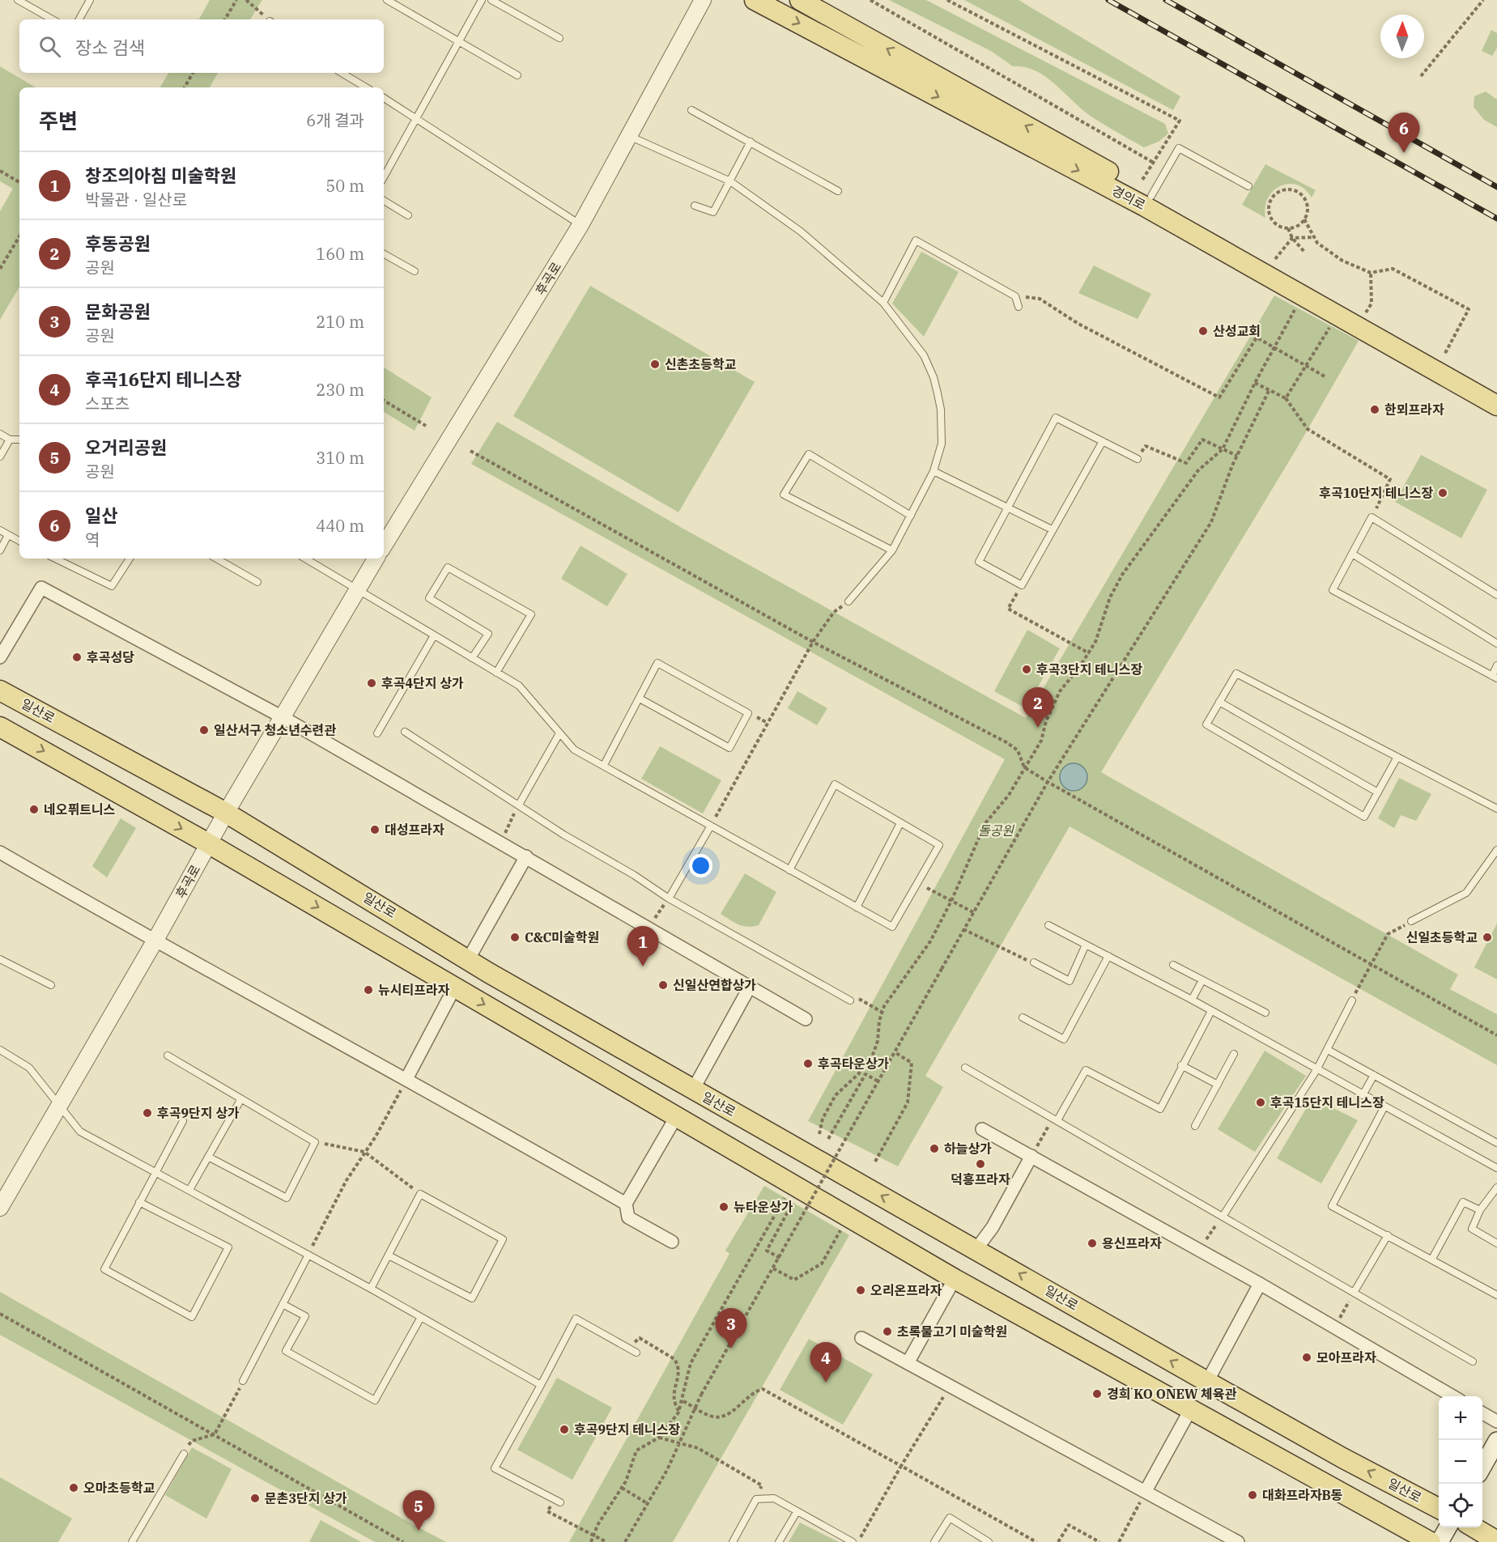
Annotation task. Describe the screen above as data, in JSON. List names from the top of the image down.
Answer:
{
  "streets": {
    "main road": ["경의로", "일산로"],
    "street": ["후곡로"]
  },
  "crossings": [
    ["후곡로", "일산로"]
  ],
  "parks": ["돌공원"],
  "places": [
    "산성교회",
    "신촌초등학교",
    "한뫼프라자",
    "후곡10단지 테니스장",
    "후곡성당",
    "후곡3단지 테니스장",
    "후곡4단지 상가",
    "일산서구 청소년수련관",
    "네오퓌트니스",
    "대성프라자",
    "C&C미술학원",
    "신일초등학교",
    "신일산연합상가",
    "뉴시티프라자",
    "후곡타운상가",
    "후곡15단지 테니스장",
    "후곡9단지 상가",
    "하늘상가",
    "덕흥프라자",
    "뉴타운상가",
    "용신프라자",
    "오리온프라자",
    "초록물고기 미술학원",
    "모아프라자",
    "경희 KO ONEW 체육관",
    "후곡9단지 테니스장",
    "오마초등학교",
    "대화프라자B동",
    "문촌3단지 상가"
  ],
  "north": "top",
  "page": {
    "search": "장소 검색",
    "heading": ["주변", "6개 결과"],
    "pins": [
      "6",
      "2",
      "1",
      "3",
      "4",
      "5"
    ],
    "list": [
      {
        "mark": "1",
        "name": "창조의아침 미술학원",
        "note": "박물관 · 일산로",
        "value": "50 m"
      },
      {
        "mark": "2",
        "name": "후동공원",
        "note": "공원",
        "value": "160 m"
      },
      {
        "mark": "3",
        "name": "문화공원",
        "note": "공원",
        "value": "210 m"
      },
      {
        "mark": "4",
        "name": "후곡16단지 테니스장",
        "note": "스포츠",
        "value": "230 m"
      },
      {
        "mark": "5",
        "name": "오거리공원",
        "note": "공원",
        "value": "310 m"
      },
      {
        "mark": "6",
        "name": "일산",
        "note": "역",
        "value": "440 m"
      }
    ],
    "map_buttons": ["+", "−"]
  }
}
